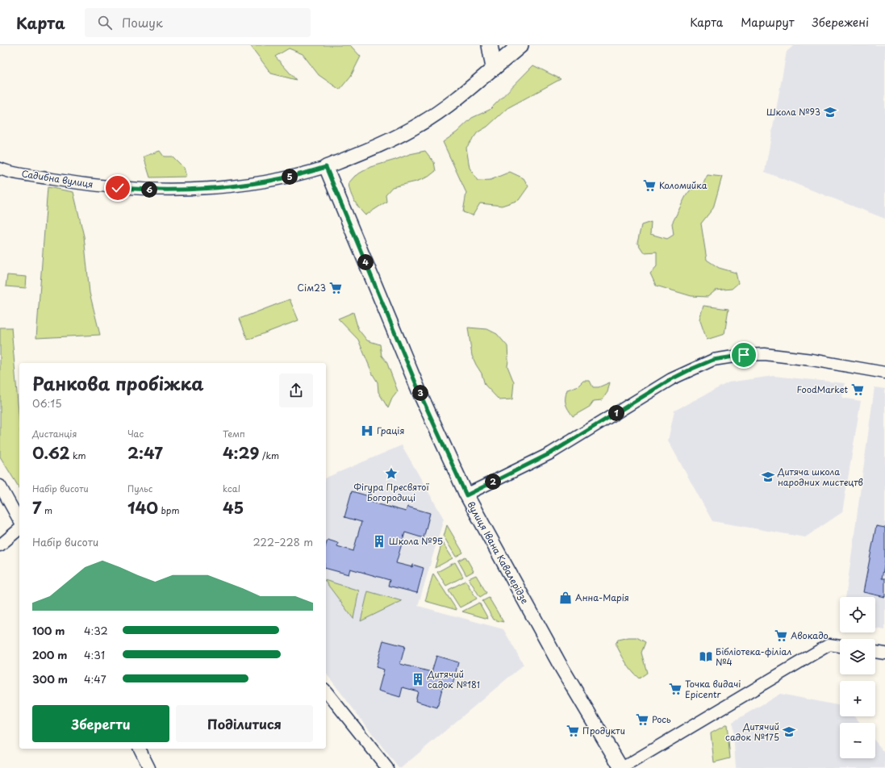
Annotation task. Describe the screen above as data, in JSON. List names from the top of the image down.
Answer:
{
  "streets": {
    "street": ["Садибна вулиця", "вулиця Івана Кавалерідзе"]
  },
  "crossings": [
    ["Садибна вулиця", "вулиця Івана Кавалерідзе"]
  ],
  "places": {
    "school or university": ["Школа №93", "Дитяча школа народних мистецтв", "Дитячий садок №175"],
    "supermarket": [
      "Коломийка",
      "Сім23",
      "FoodMarket",
      "Авокадо",
      "Точка видачі Epicentr",
      "Рось",
      "Продукти"
    ],
    "hospital": ["Грація"],
    "place": ["Фігура Пресвятої Богородиці"],
    "building": ["Школа №95", "Дитячий садок №181"],
    "shop": ["Анна-Марія"],
    "library": ["Бібліотека-філіал №4"]
  },
  "page": {
    "header": "Карта",
    "search": "Пошук",
    "nav": ["Карта", "Маршрут", "Збережені"],
    "pins": [
      "5",
      "6",
      "4",
      "3",
      "1",
      "2"
    ],
    "heading": ["Ранкова пробіжка", "06:15"],
    "stats": [
      ["Дистанція", "0.62 km"],
      ["Час", "2:47"],
      ["Темп", "4:29 /km"],
      ["Набір висоти", "7 m"],
      ["Пульс", "140 bpm"],
      ["kcal", "45"]
    ],
    "chart": ["Набір висоти", "222–228 m"],
    "map_buttons": ["+", "−"],
    "list": [
      {
        "name": "100 m",
        "note": "4:32"
      },
      {
        "name": "200 m",
        "note": "4:31"
      },
      {
        "name": "300 m",
        "note": "4:47"
      }
    ],
    "buttons": ["Зберегти", "Поділитися"]
  }
}
